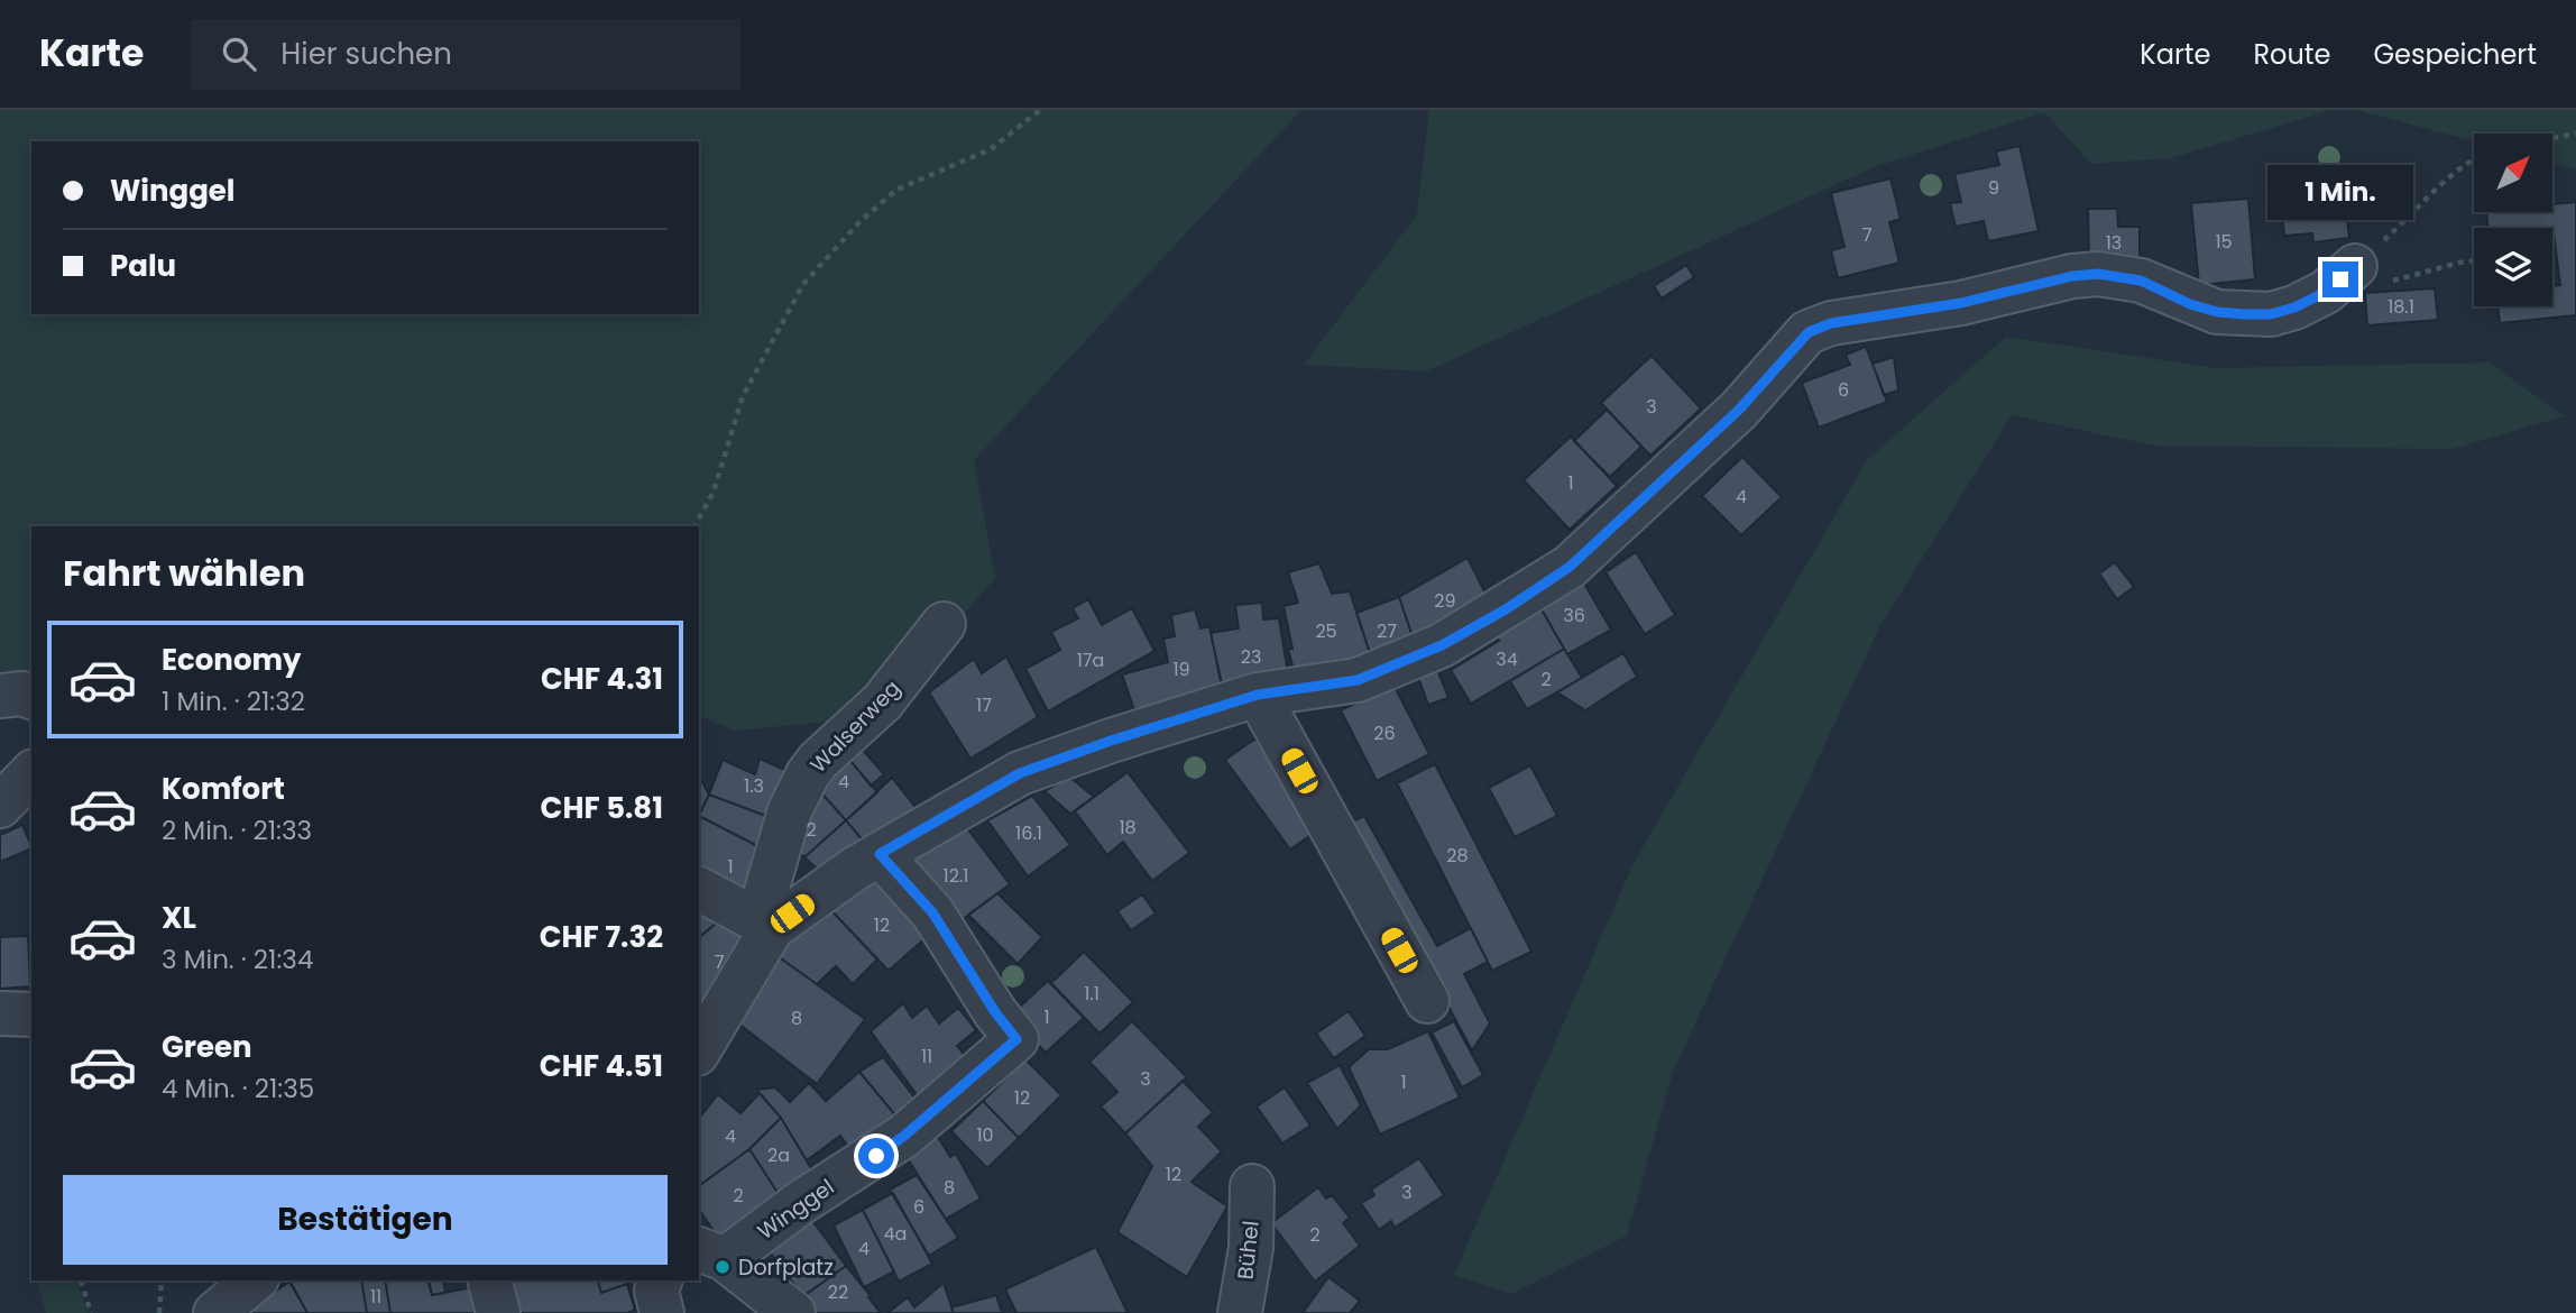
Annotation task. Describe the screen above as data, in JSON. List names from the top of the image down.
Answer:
{
  "streets": {
    "street": ["Walserweg", "Winggel", "Bühel"]
  },
  "places": ["Dorfplatz"],
  "house_numbers": [
    "9",
    "7",
    "15",
    "13",
    "18.1",
    "6",
    "3",
    "1",
    "4",
    "29",
    "36",
    "25",
    "27",
    "23",
    "34",
    "17a",
    "19",
    "2",
    "17",
    "26",
    "4",
    "1.3",
    "18",
    "2",
    "16.1",
    "28",
    "1",
    "12.1",
    "12",
    "7",
    "1.1",
    "1",
    "8",
    "11",
    "3",
    "1",
    "12",
    "10",
    "4",
    "2a",
    "12",
    "8",
    "3",
    "2",
    "6",
    "4a",
    "2",
    "4",
    "22",
    "11"
  ],
  "north": "top right",
  "page": {
    "header": "Karte",
    "search": "Hier suchen",
    "nav": ["Karte", "Route", "Gespeichert"],
    "banner": ["Winggel", "Palu"],
    "bubble": "1 Min.",
    "heading": "Fahrt wählen",
    "list": [
      {
        "name": "Economy",
        "note": "1 Min. · 21:32",
        "value": "CHF 4.31"
      },
      {
        "name": "Komfort",
        "note": "2 Min. · 21:33",
        "value": "CHF 5.81"
      },
      {
        "name": "XL",
        "note": "3 Min. · 21:34",
        "value": "CHF 7.32"
      },
      {
        "name": "Green",
        "note": "4 Min. · 21:35",
        "value": "CHF 4.51"
      }
    ],
    "buttons": "Bestätigen"
  }
}
